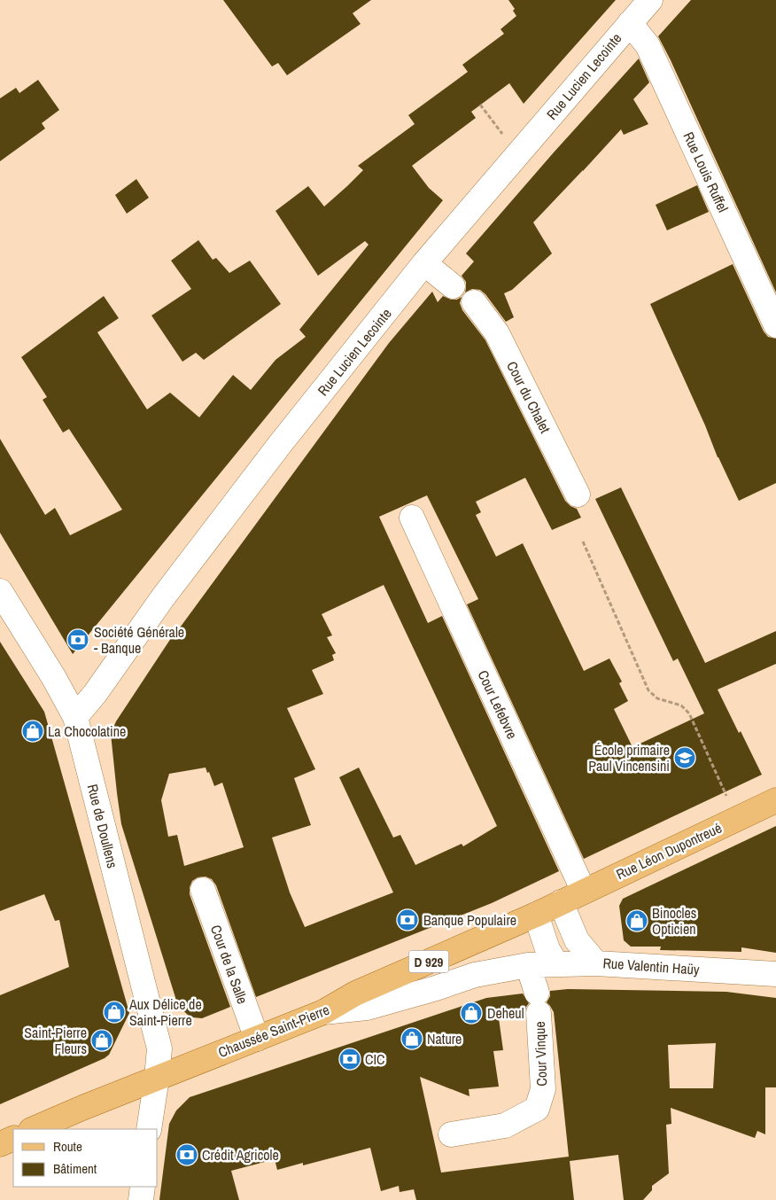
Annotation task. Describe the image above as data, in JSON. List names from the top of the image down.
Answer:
{
  "streets": {
    "main road": ["Rue Léon Dupontreué", "D 929", "Chaussée Saint-Pierre"],
    "street": [
      "Rue Lucien Lecointe",
      "Rue Louis Ruffel",
      "Cour du Chalet",
      "Cour Lefebvre",
      "Rue de Doullens",
      "Cour de la Salle",
      "Rue Valentin Haüy",
      "Cour Vinque"
    ]
  },
  "crossings": [
    ["Rue Lucien Lecointe", "Rue Louis Ruffel"],
    ["Rue Lucien Lecointe", "Rue de Doullens"],
    ["Cour Lefebvre", "Rue Léon Dupontreué"],
    ["Rue de Doullens", "Chaussée Saint-Pierre"],
    ["Rue Léon Dupontreué", "Rue Valentin Haüy"],
    ["Rue Léon Dupontreué", "Chaussée Saint-Pierre"],
    ["D 929", "Rue Valentin Haüy"],
    ["D 929", "Chaussée Saint-Pierre"],
    ["D 929", "Cour Vinque"],
    ["Cour de la Salle", "Chaussée Saint-Pierre"],
    ["Rue Valentin Haüy", "Chaussée Saint-Pierre"]
  ],
  "places": {
    "bank": [
      "Société Générale - Banque",
      "Banque Populaire",
      "CIC",
      "Crédit Agricole"
    ],
    "shop": [
      "La Chocolatine",
      "Binocles Opticien",
      "Aux Délice de Saint-Pierre",
      "Deheul",
      "Nature",
      "Saint-Pierre Fleurs"
    ],
    "school or university": ["École primaire Paul Vincensini"]
  },
  "legend": ["Route", "Bâtiment"]
}
